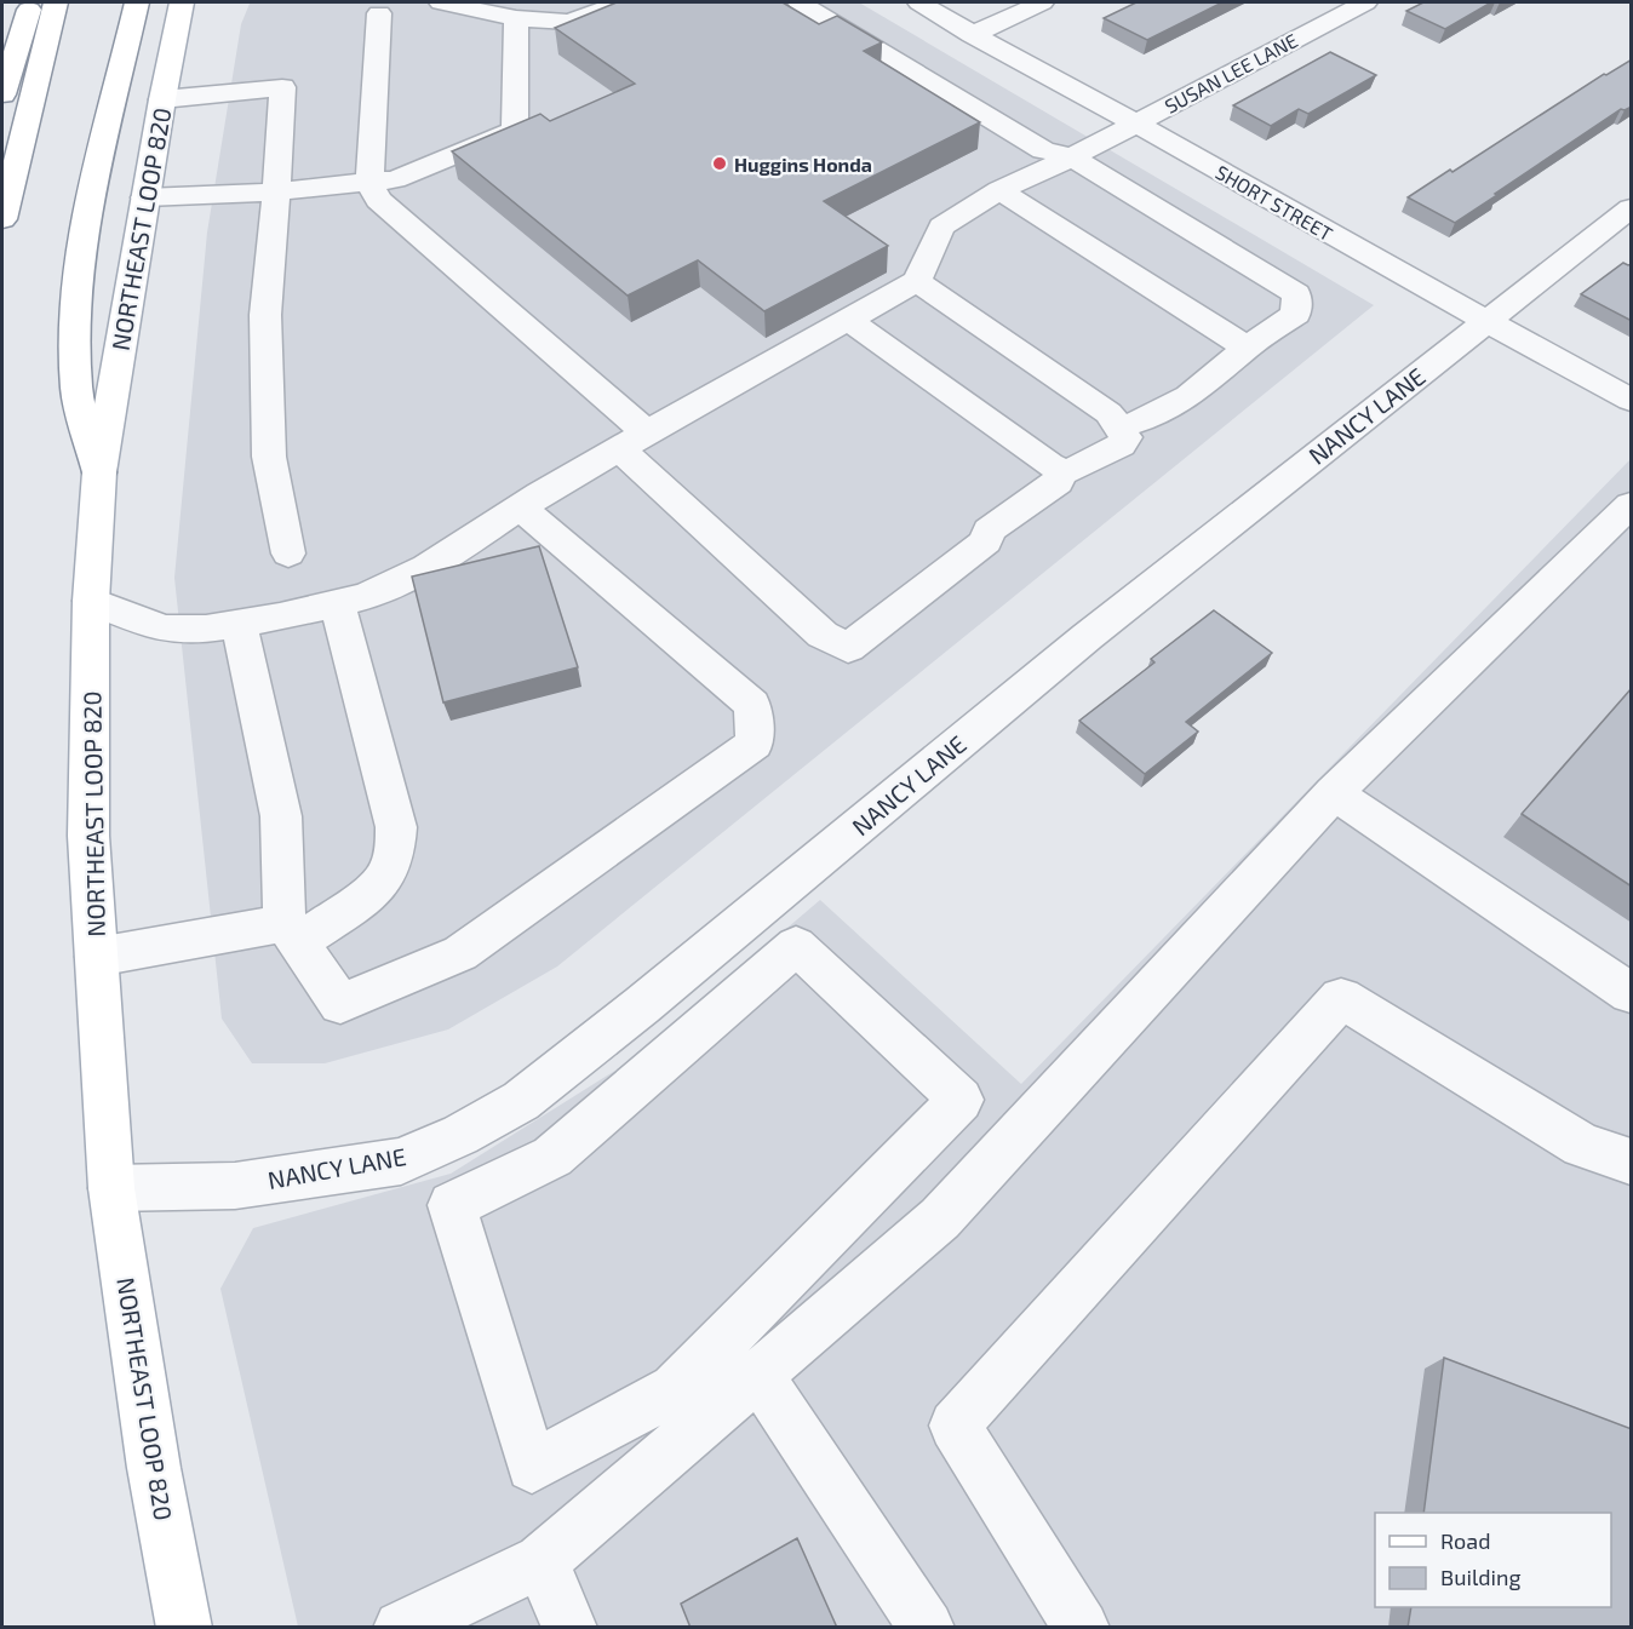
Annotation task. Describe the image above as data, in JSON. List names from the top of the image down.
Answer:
{
  "streets": {
    "main road": ["NORTHEAST LOOP 820"],
    "street": ["SUSAN LEE LANE", "SHORT STREET", "NANCY LANE"]
  },
  "crossings": [
    ["SUSAN LEE LANE", "SHORT STREET"],
    ["SHORT STREET", "NANCY LANE"],
    ["NORTHEAST LOOP 820", "NANCY LANE"]
  ],
  "places": ["Huggins Honda"],
  "legend": ["Road", "Building"]
}
